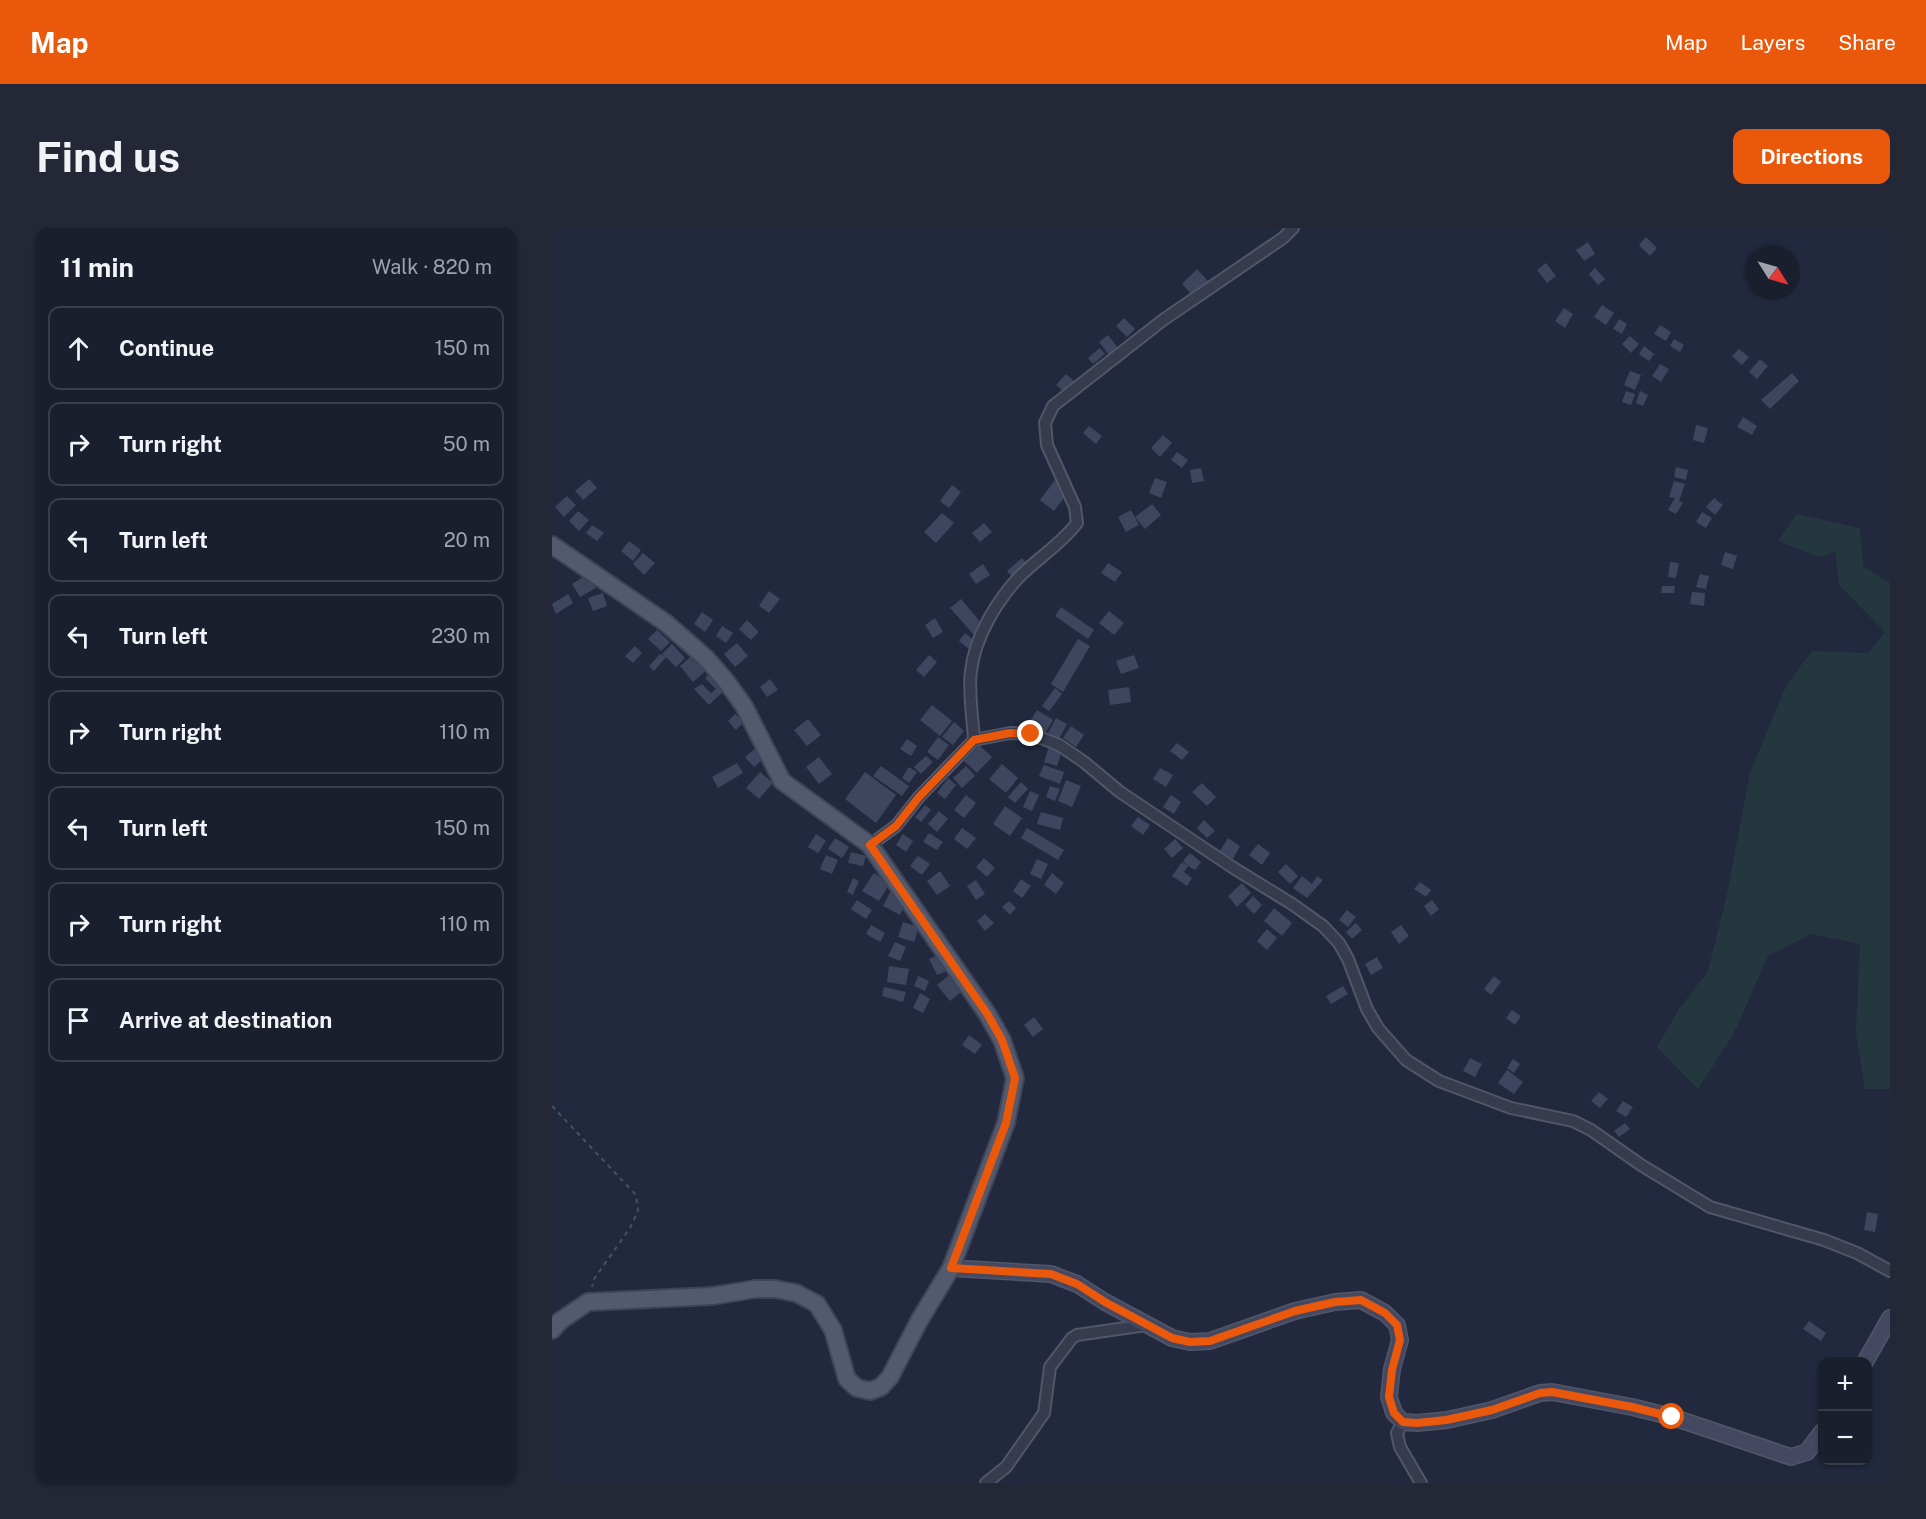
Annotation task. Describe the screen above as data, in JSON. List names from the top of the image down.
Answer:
{
  "north": "bottom right",
  "page": {
    "header": "Map",
    "nav": ["Map", "Layers", "Share"],
    "buttons": "Directions",
    "title": "Find us",
    "heading": ["11 min", "Walk · 820 m"],
    "list": [
      ["Continue", "150 m"],
      ["Turn right", "50 m"],
      ["Turn left", "20 m"],
      ["Turn left", "230 m"],
      ["Turn right", "110 m"],
      ["Turn left", "150 m"],
      ["Turn right", "110 m"],
      "Arrive at destination"
    ],
    "map_buttons": ["+", "−"]
  }
}
